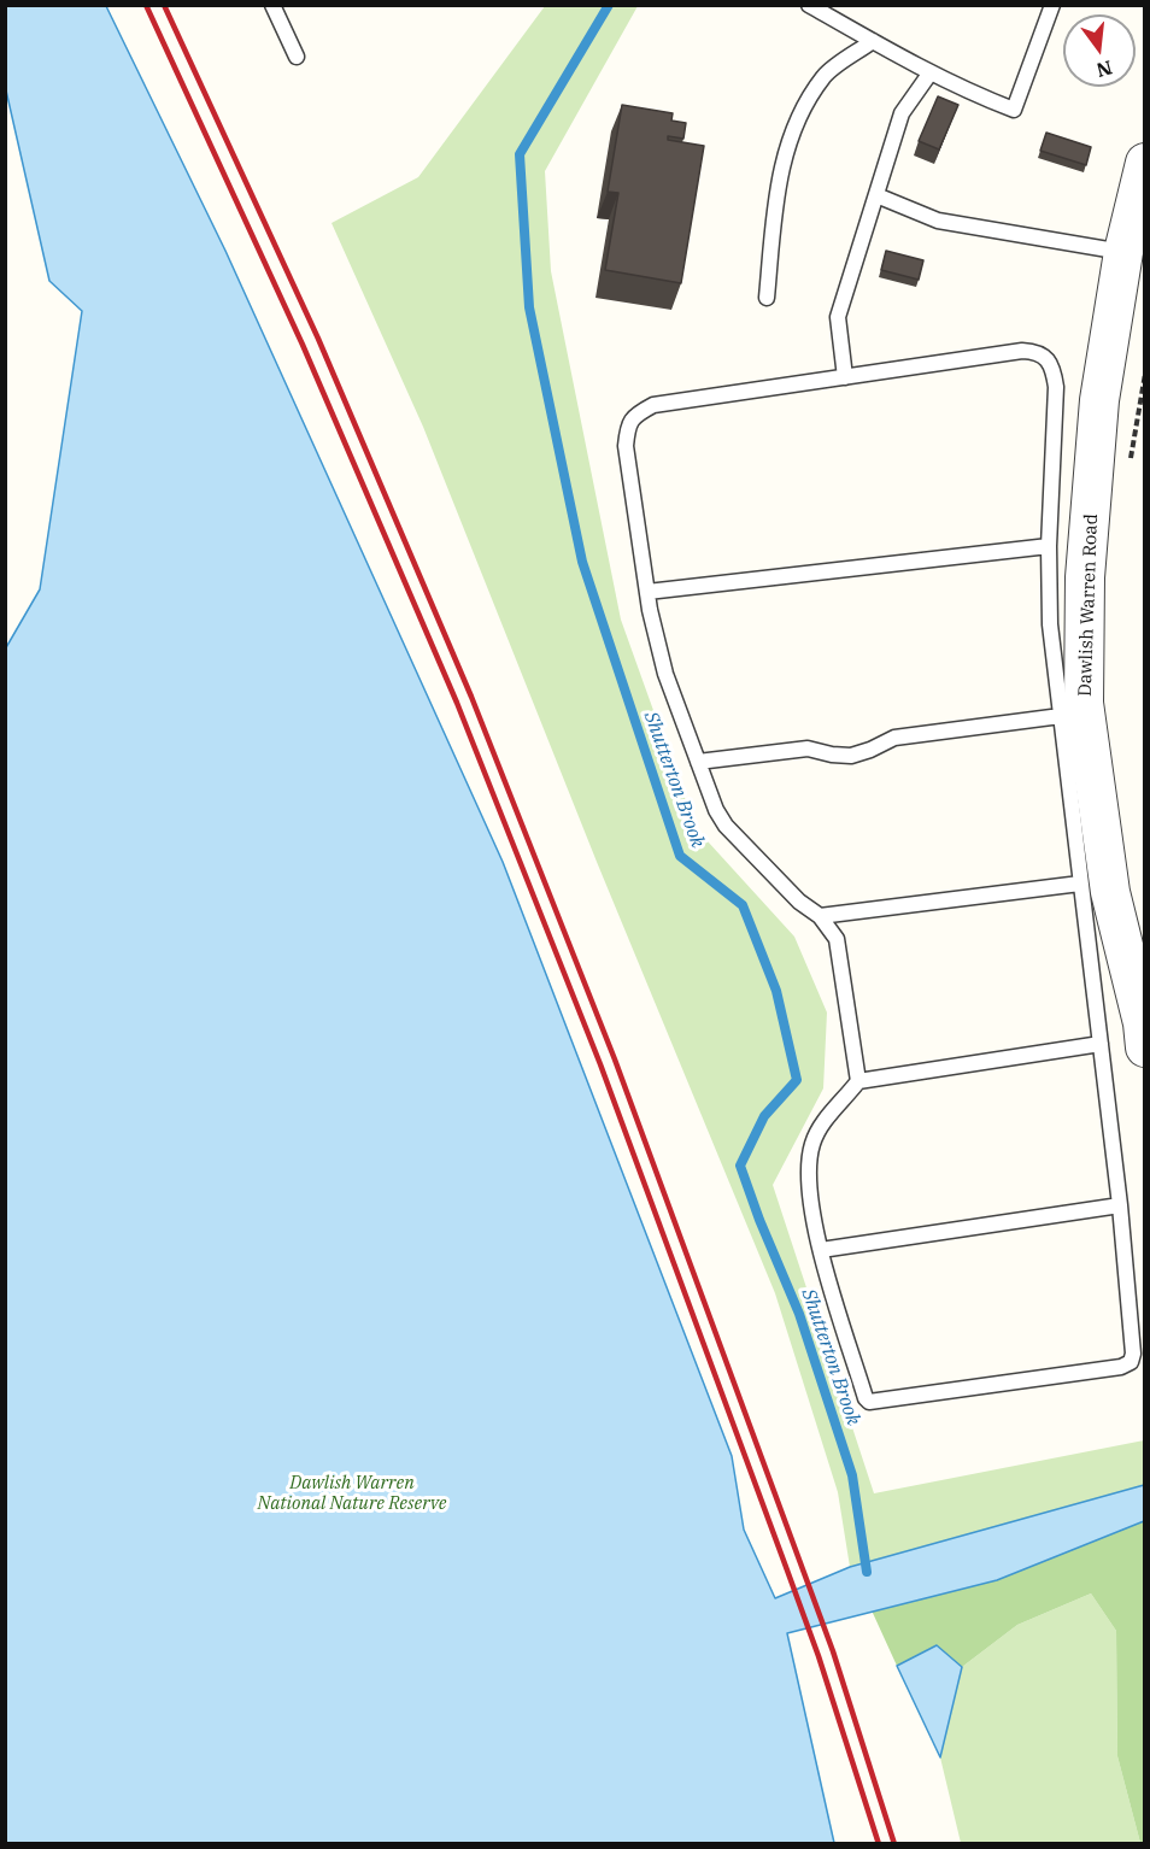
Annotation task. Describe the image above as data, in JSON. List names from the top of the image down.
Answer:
{
  "streets": {
    "street": ["Dawlish Warren Road"]
  },
  "water": ["Shutterton Brook"],
  "parks": ["Dawlish Warren National Nature Reserve"],
  "north": "bottom"
}
